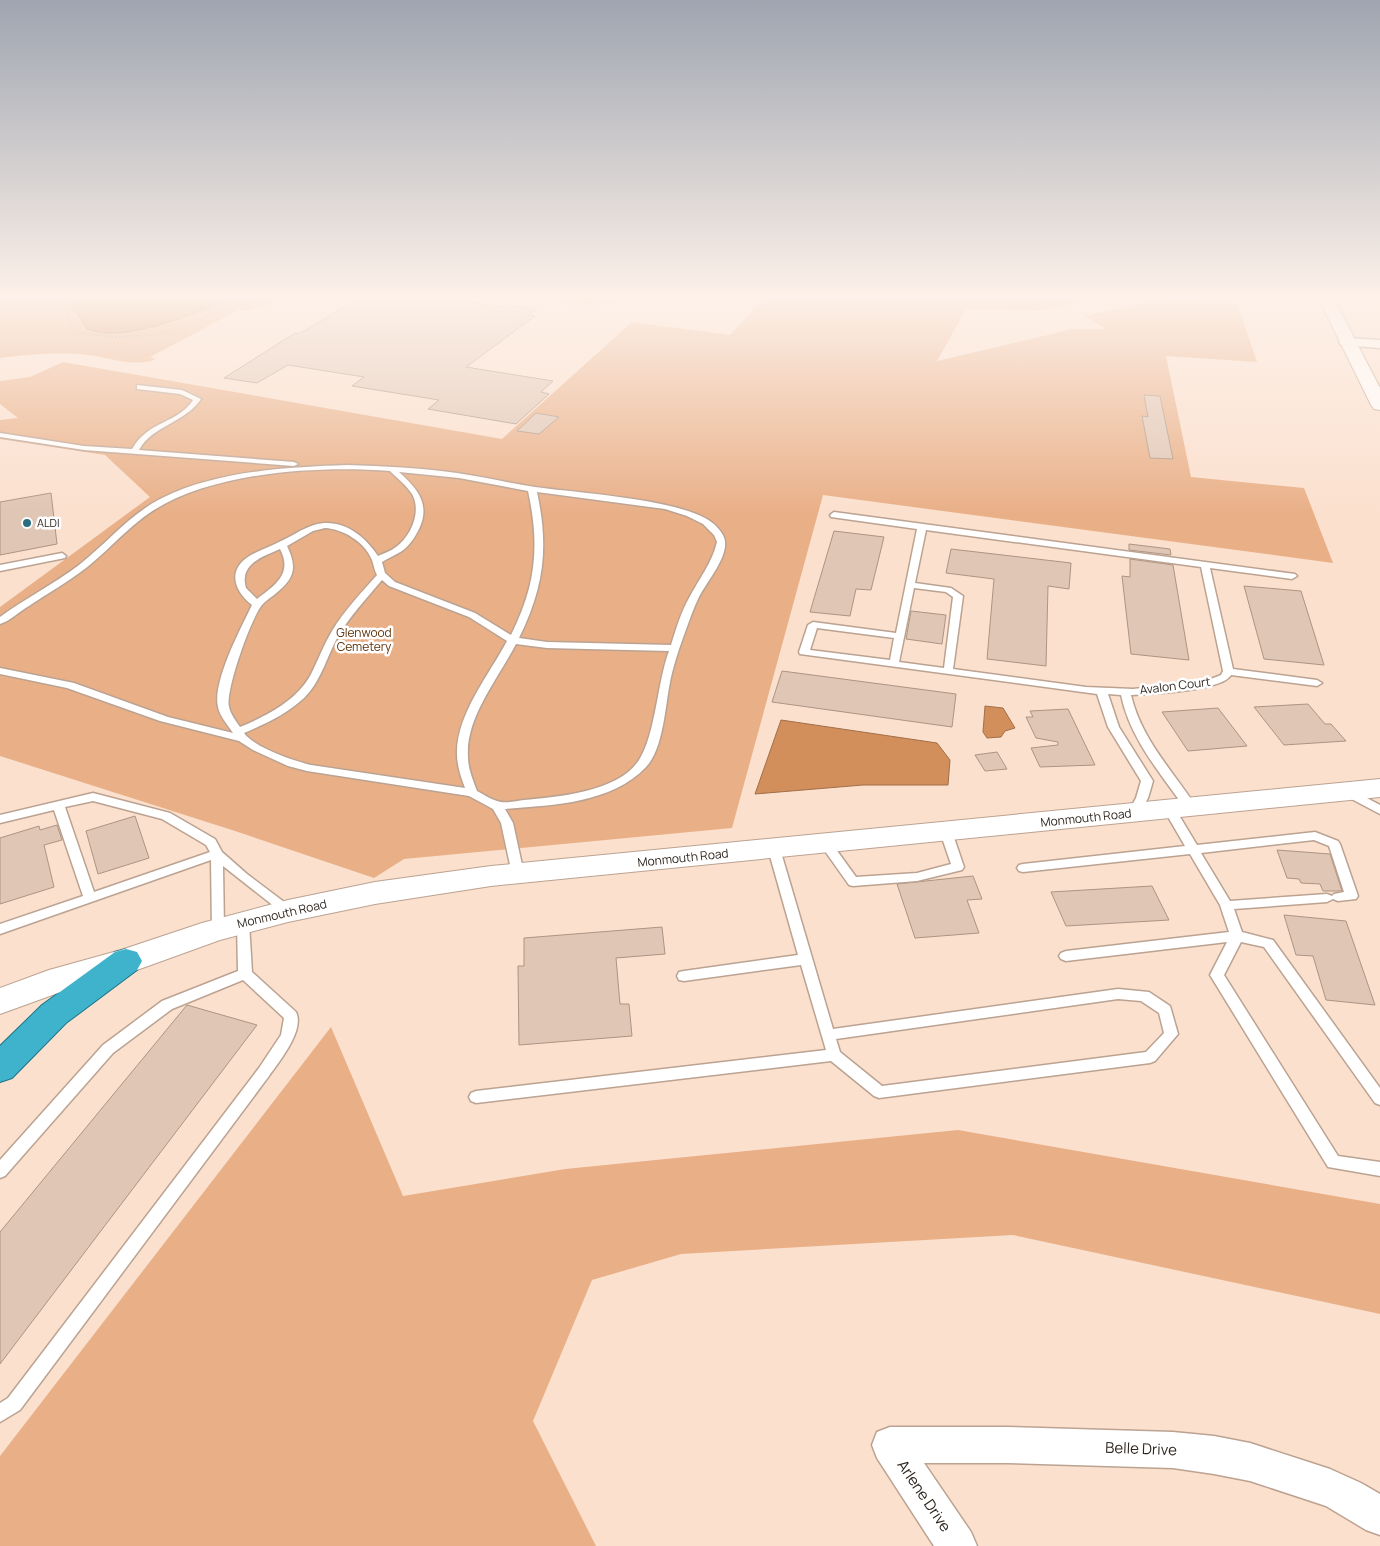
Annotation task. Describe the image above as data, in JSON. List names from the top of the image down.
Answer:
{
  "streets": {
    "main road": ["Monmouth Road"],
    "street": ["Belle Drive", "Arlene Drive"],
    "lane": ["Avalon Court"]
  },
  "crossings": [
    ["Belle Drive", "Arlene Drive"]
  ],
  "parks": ["Glenwood Cemetery"],
  "places": ["ALDI"]
}
